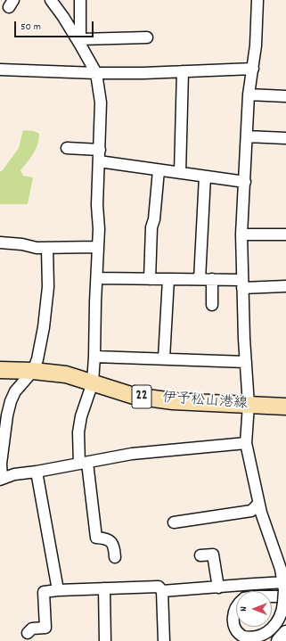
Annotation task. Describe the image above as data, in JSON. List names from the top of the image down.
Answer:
{
  "streets": {
    "main road": ["22", "伊予松山港線"]
  },
  "scale_bar": "50 m",
  "north": "left"
}
